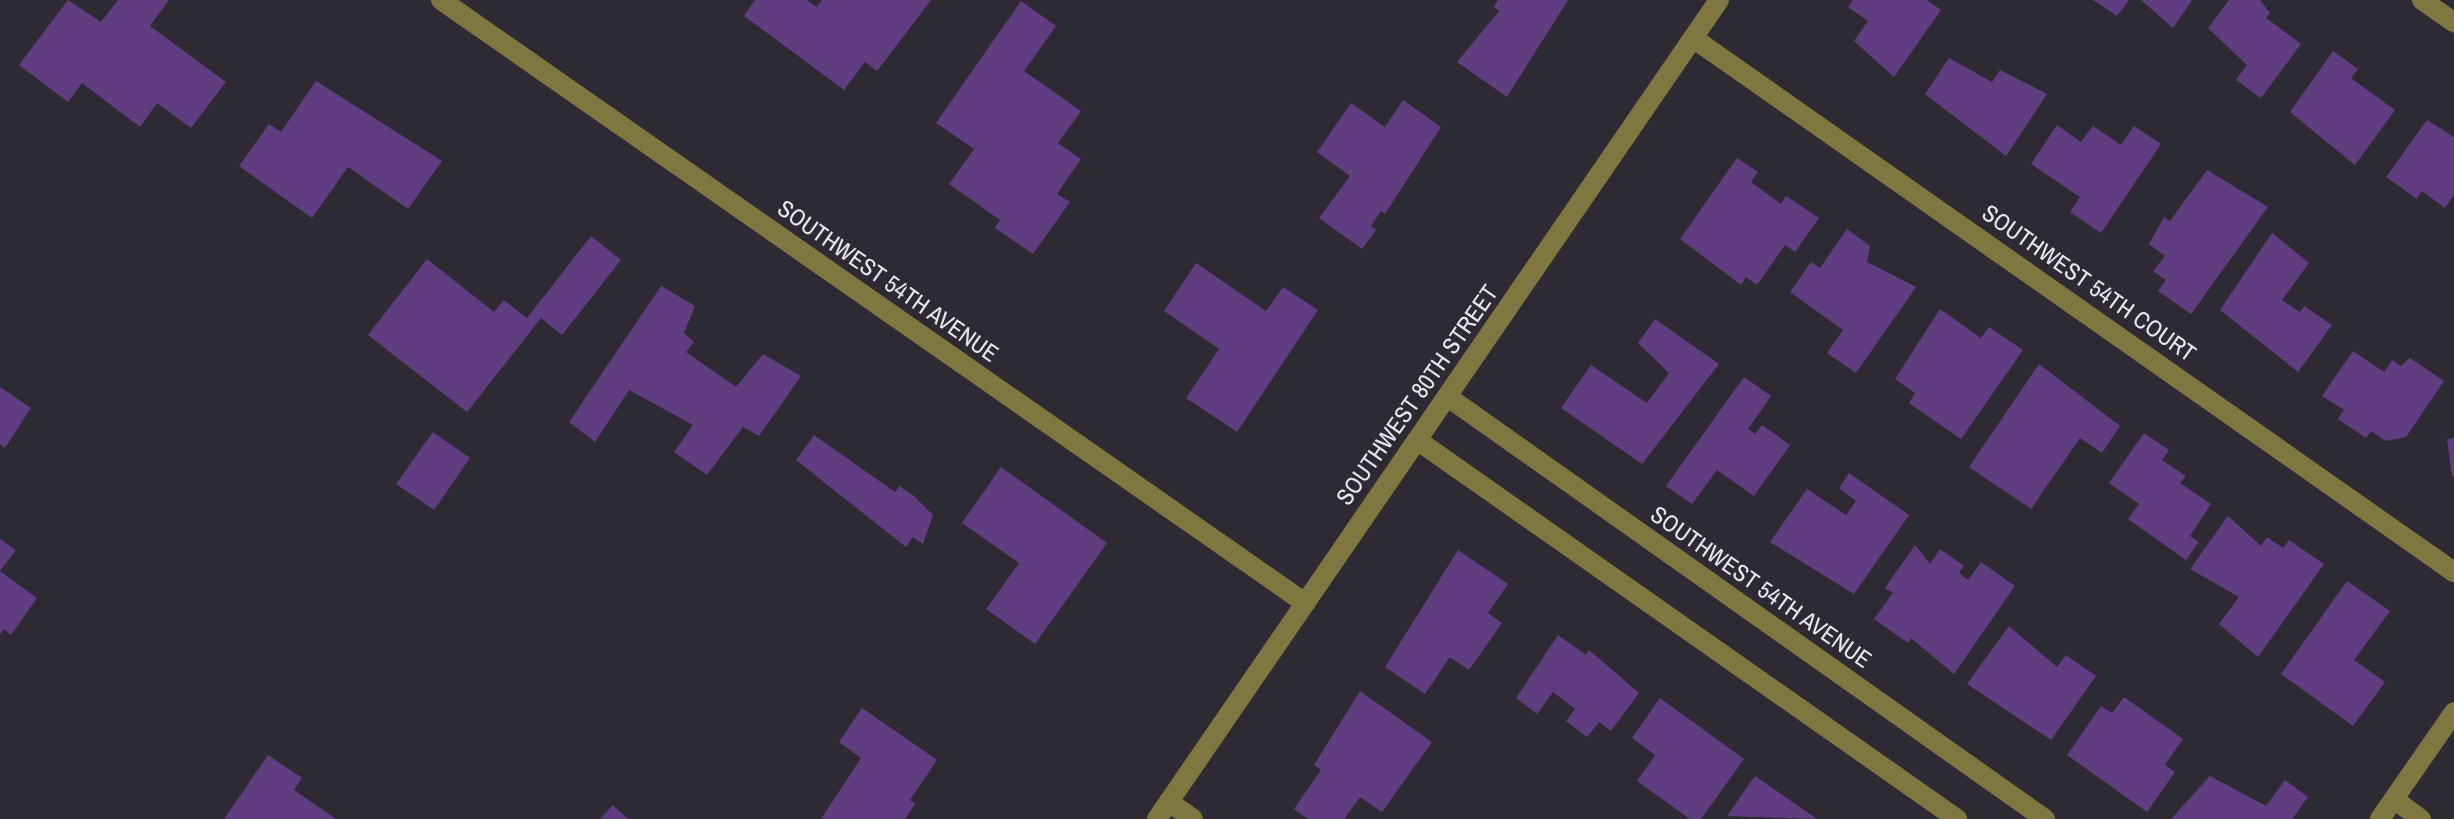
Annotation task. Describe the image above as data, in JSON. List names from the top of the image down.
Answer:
{
  "streets": {
    "street": ["SOUTHWEST 54TH AVENUE", "SOUTHWEST 54TH COURT", "SOUTHWEST 80TH STREET"]
  },
  "crossings": [
    ["SOUTHWEST 54TH AVENUE", "SOUTHWEST 80TH STREET"],
    ["SOUTHWEST 54TH COURT", "SOUTHWEST 80TH STREET"]
  ]
}
